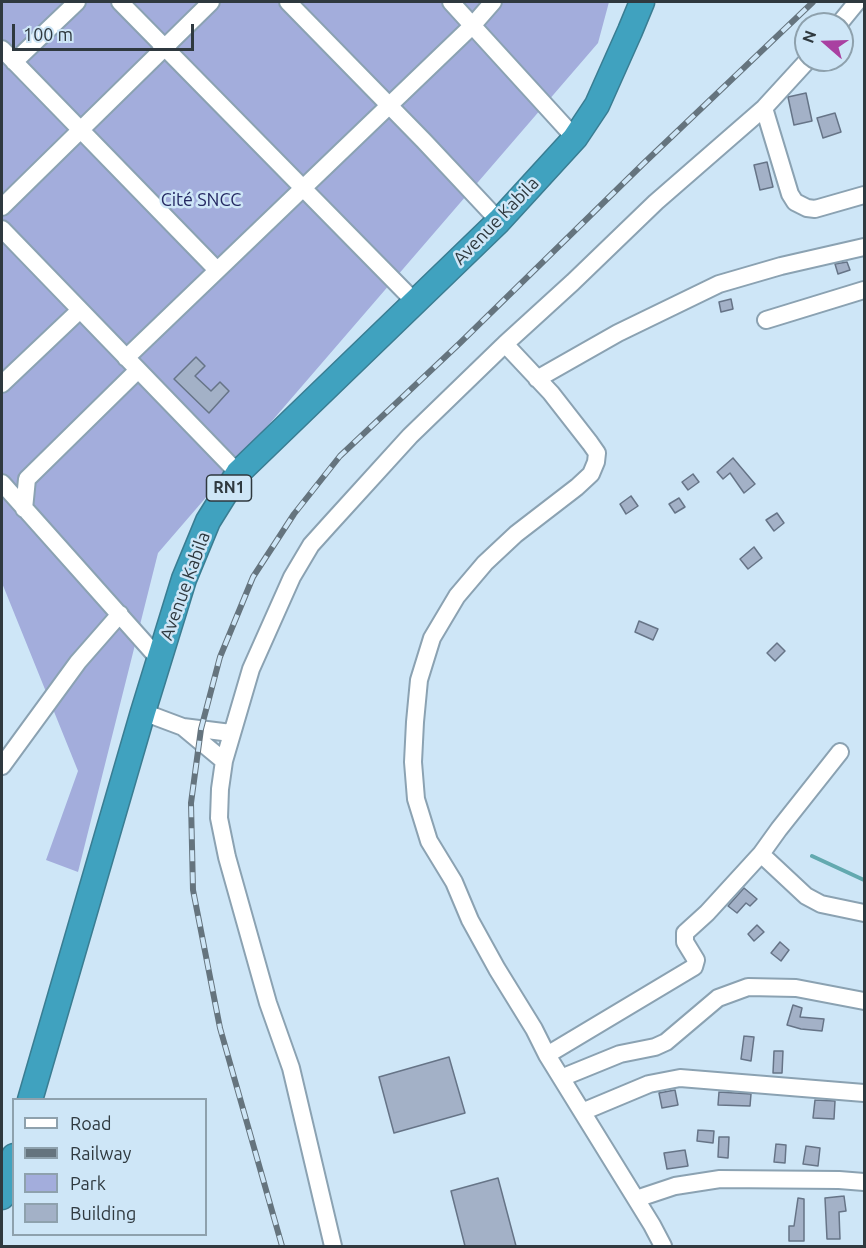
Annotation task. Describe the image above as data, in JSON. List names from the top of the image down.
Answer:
{
  "streets": {
    "highway": ["Avenue Kabila", "RN1"]
  },
  "parks": ["Cité SNCC"],
  "legend": [
    "Road",
    "Railway",
    "Park",
    "Building"
  ],
  "scale_bar": "100 m",
  "north": "left"
}
